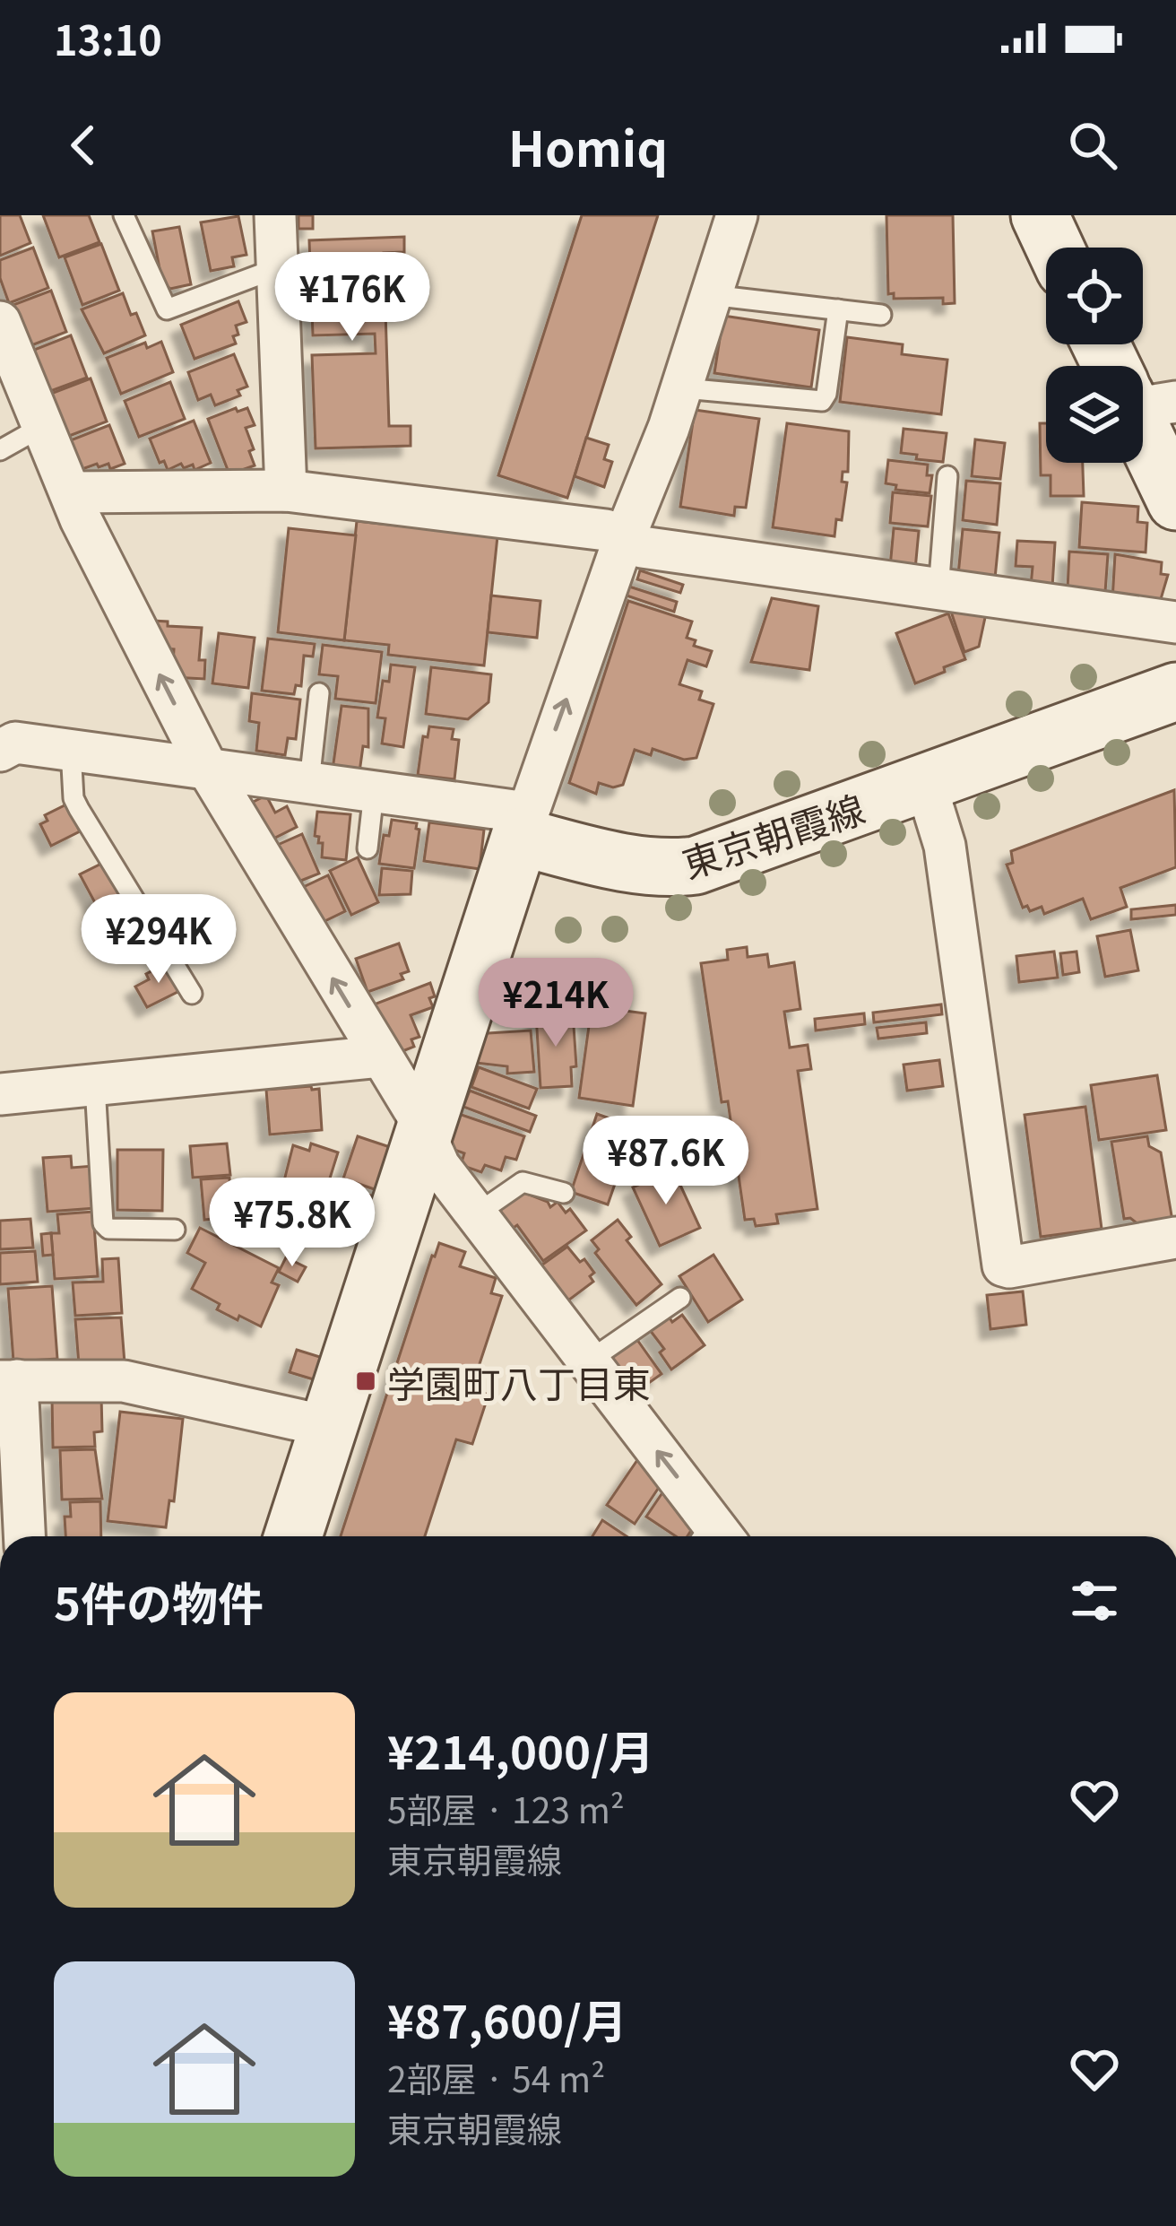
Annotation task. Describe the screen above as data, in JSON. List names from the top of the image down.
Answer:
{
  "streets": {
    "main road": ["東京朝霞線"]
  },
  "places": {
    "transit": ["学園町八丁目東"]
  },
  "page": {
    "status": "13:10",
    "header": "Homiq",
    "price": [
      "¥176K",
      "¥294K",
      "¥214K",
      "¥87.6K",
      "¥75.8K"
    ],
    "heading": "5件の物件",
    "list": [
      {
        "name": "¥214,000/月",
        "note": "5部屋 · 123 m² · 東京朝霞線"
      },
      {
        "name": "¥87,600/月",
        "note": "2部屋 · 54 m² · 東京朝霞線"
      }
    ]
  }
}
